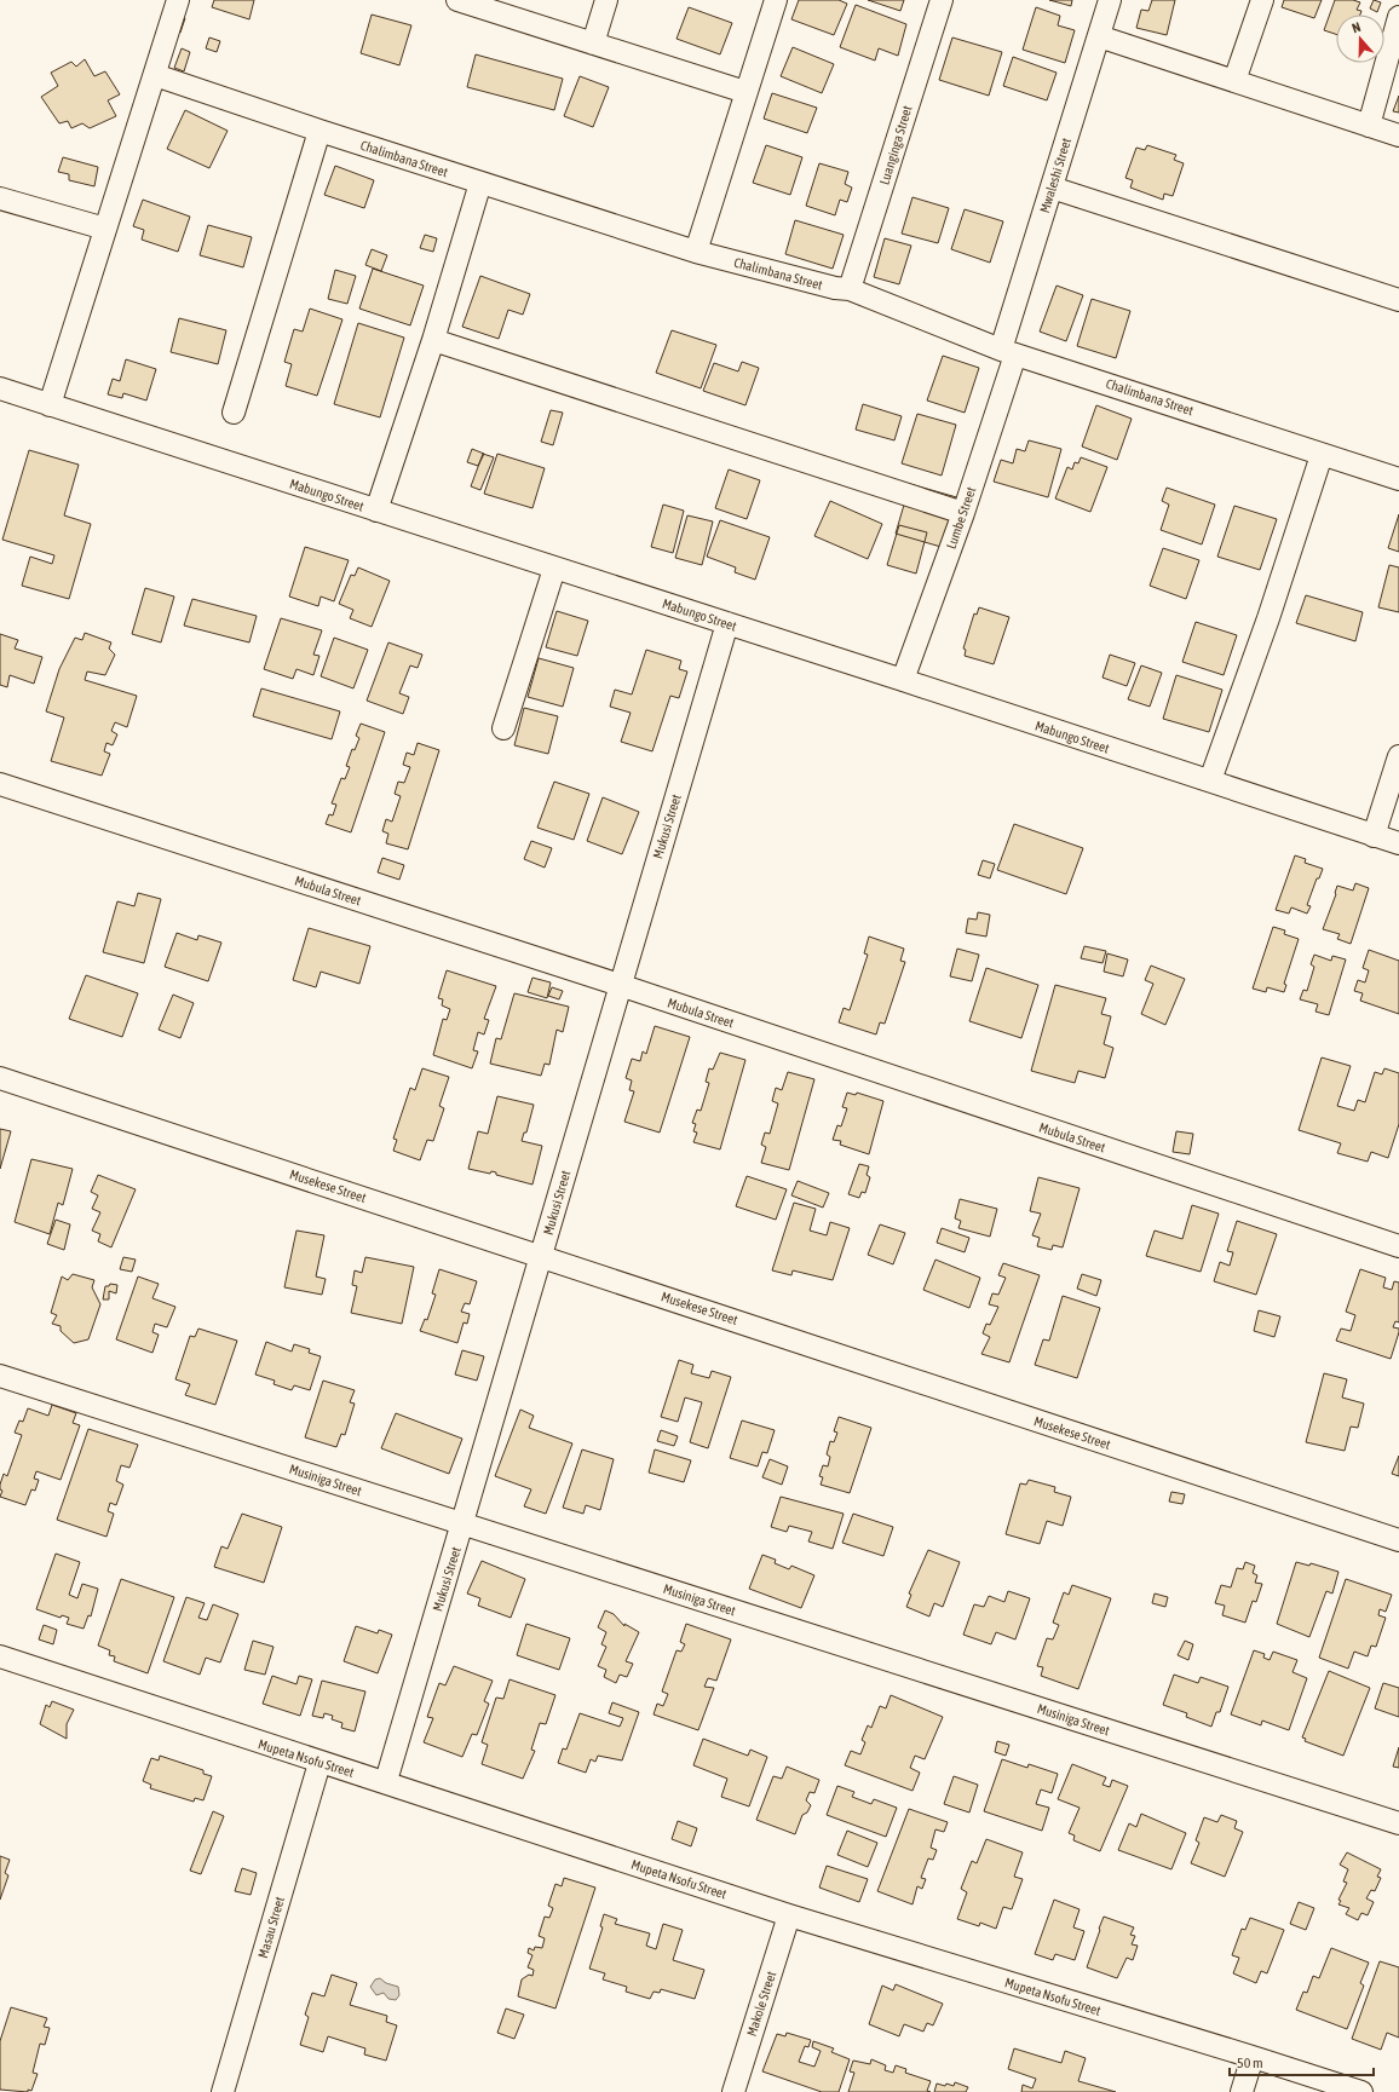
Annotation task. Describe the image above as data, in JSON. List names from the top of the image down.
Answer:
{
  "streets": {
    "street": [
      "Luanginga Street",
      "Chalimbana Street",
      "Mwaleshi Street",
      "Mabungo Street",
      "Lumbe Street",
      "Mukusi Street",
      "Mubula Street",
      "Musekese Street",
      "Musiniga Street",
      "Mupeta Nsofu Street",
      "Masau Street",
      "Makole Street"
    ]
  },
  "crossings": [
    ["Luanginga Street", "Chalimbana Street"],
    ["Chalimbana Street", "Mwaleshi Street"],
    ["Chalimbana Street", "Lumbe Street"],
    ["Mwaleshi Street", "Lumbe Street"],
    ["Mabungo Street", "Lumbe Street"],
    ["Mabungo Street", "Mukusi Street"],
    ["Mukusi Street", "Mubula Street"],
    ["Mukusi Street", "Musekese Street"],
    ["Mukusi Street", "Musiniga Street"],
    ["Mukusi Street", "Mupeta Nsofu Street"],
    ["Mupeta Nsofu Street", "Masau Street"],
    ["Mupeta Nsofu Street", "Makole Street"]
  ],
  "scale_bar": "50 m",
  "north": "top"
}
